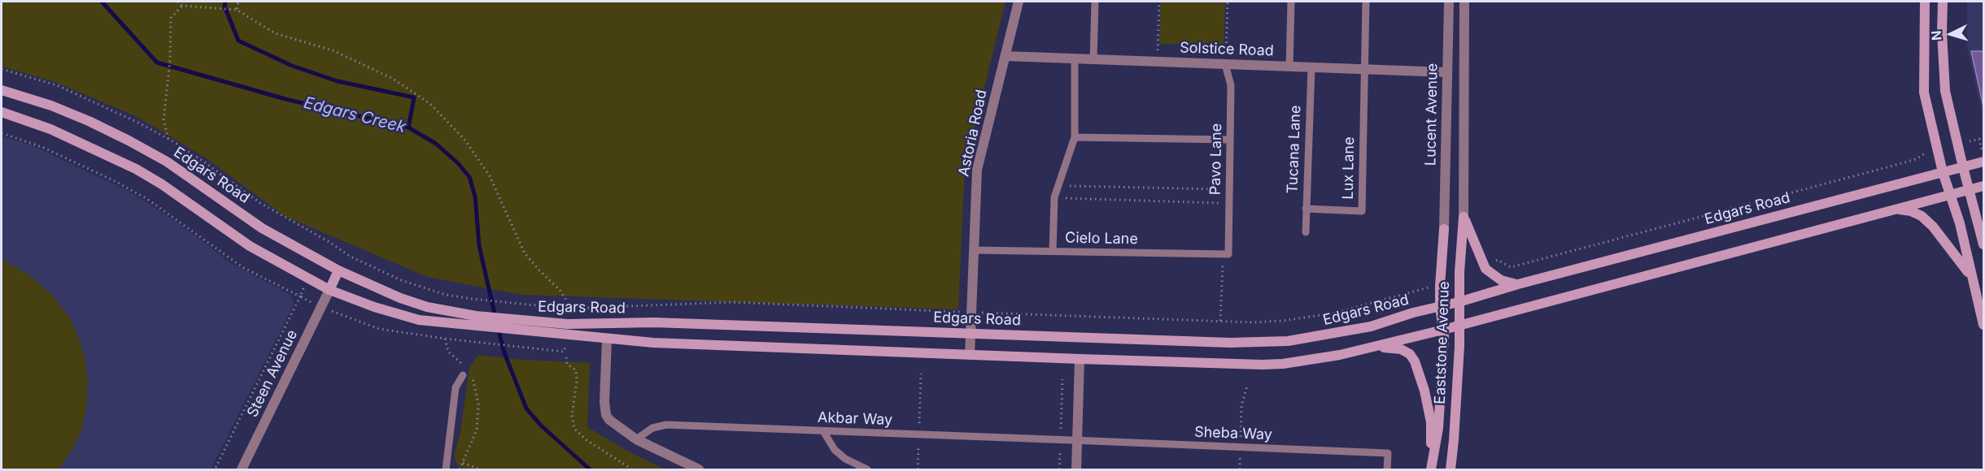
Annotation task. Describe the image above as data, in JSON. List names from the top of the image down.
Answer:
{
  "streets": {
    "main road": ["Edgars Road", "Eaststone Avenue"],
    "street": [
      "Solstice Road",
      "Lucent Avenue",
      "Astoria Road",
      "Steen Avenue"
    ],
    "lane": [
      "Tucana Lane",
      "Pavo Lane",
      "Lux Lane",
      "Cielo Lane",
      "Akbar Way",
      "Sheba Way"
    ]
  },
  "crossings": [
    ["Solstice Road", "Lucent Avenue"],
    ["Solstice Road", "Astoria Road"],
    ["Solstice Road", "Tucana Lane"],
    ["Solstice Road", "Pavo Lane"],
    ["Solstice Road", "Lux Lane"],
    ["Lucent Avenue", "Eaststone Avenue"],
    ["Astoria Road", "Edgars Road"],
    ["Astoria Road", "Cielo Lane"],
    ["Tucana Lane", "Lux Lane"],
    ["Pavo Lane", "Cielo Lane"],
    ["Edgars Road", "Eaststone Avenue"],
    ["Edgars Road", "Steen Avenue"],
    ["Akbar Way", "Sheba Way"]
  ],
  "water": ["Edgars Creek"],
  "north": "left"
}
